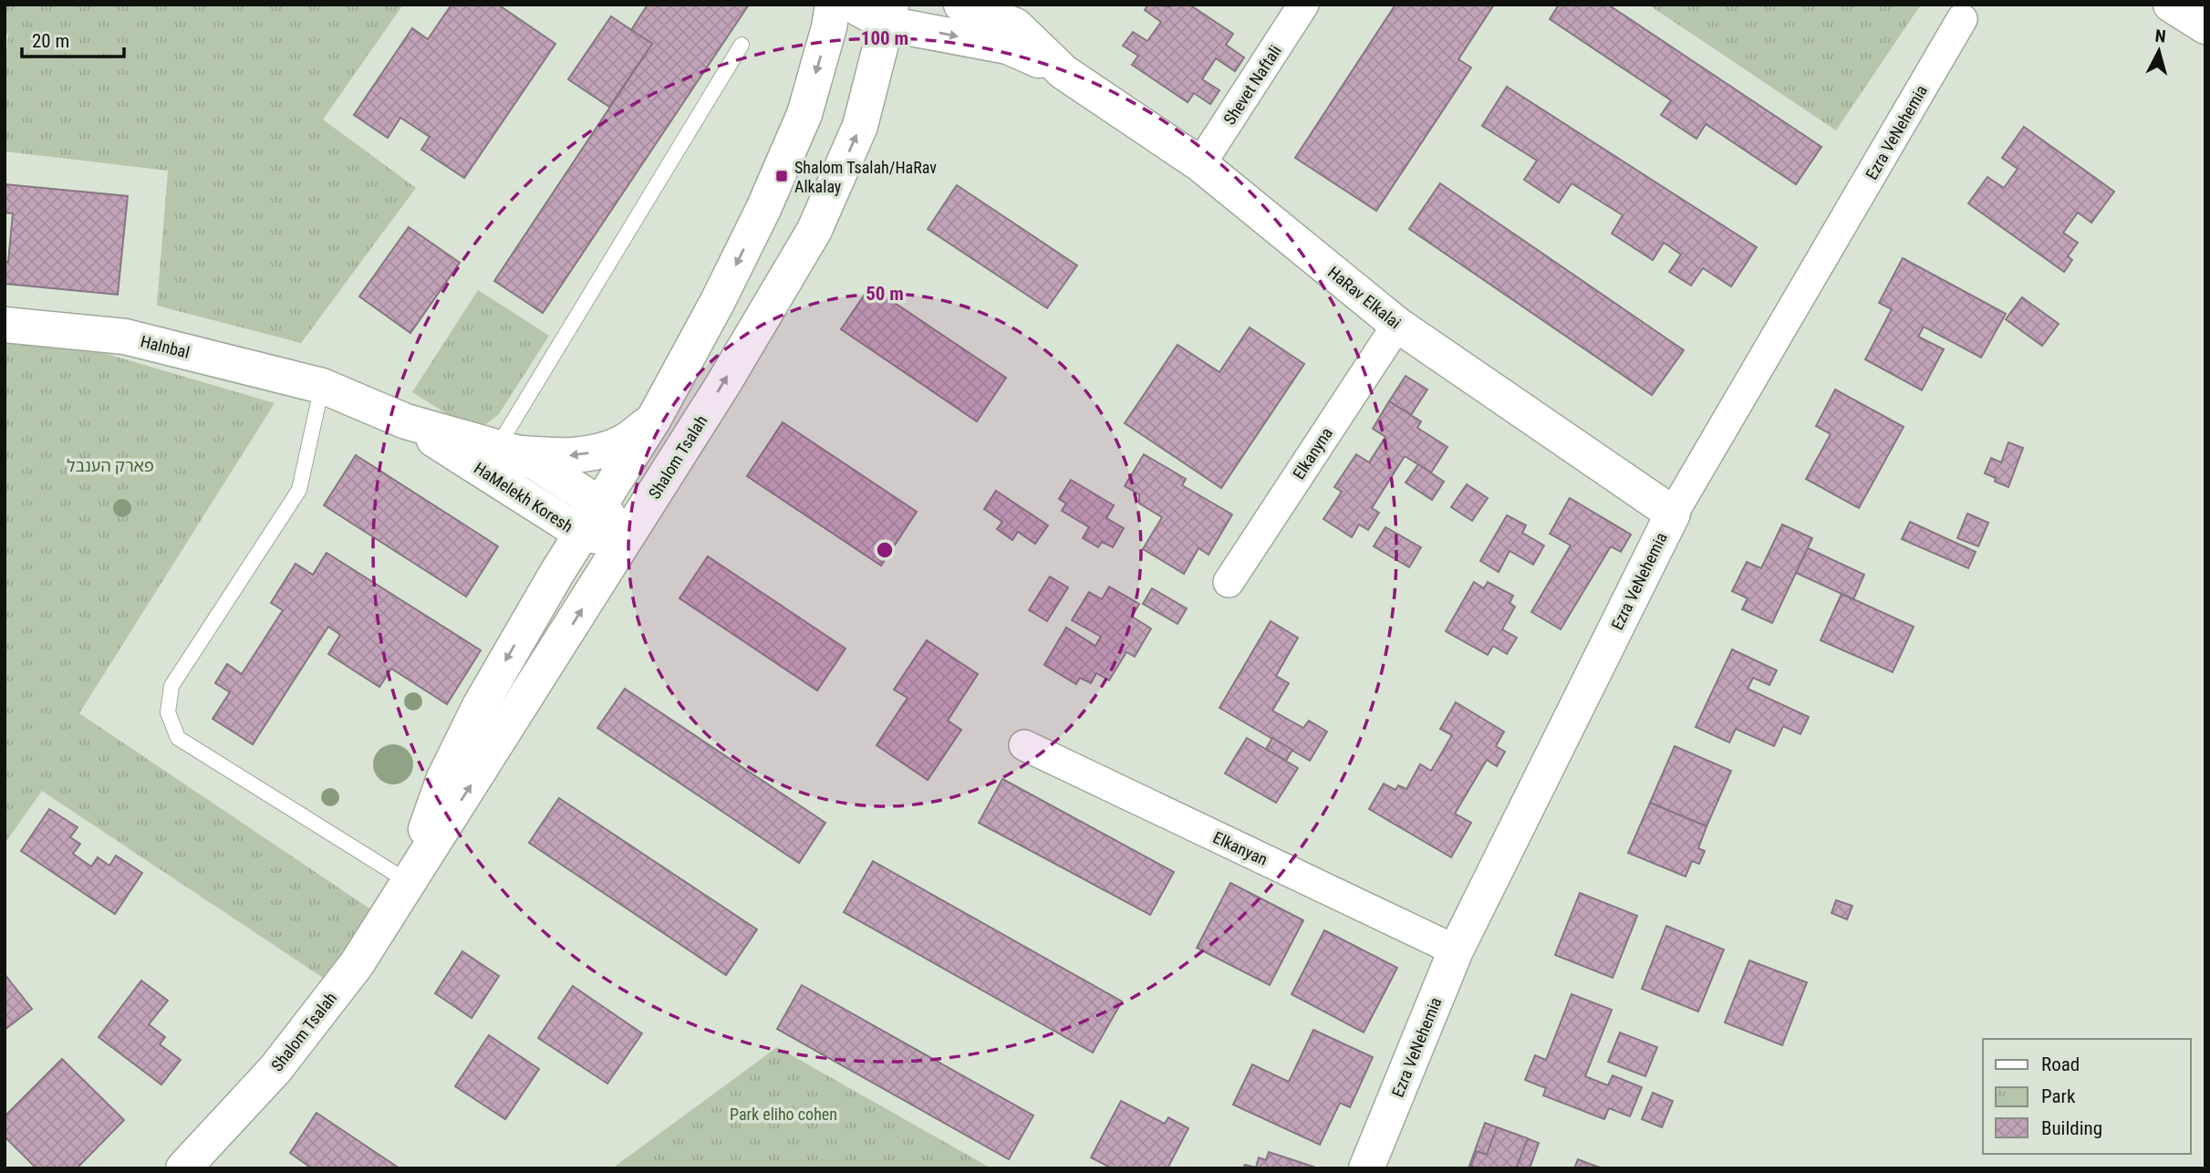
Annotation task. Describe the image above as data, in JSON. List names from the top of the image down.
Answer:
{
  "streets": {
    "street": [
      "Shevet Naftali",
      "Ezra VeNehemia",
      "HaRav Elkalai",
      "HaInbal",
      "Elkanyna",
      "Shalom Tsalah",
      "HaMelekh Koresh",
      "Elkanyan"
    ]
  },
  "crossings": [
    ["Shevet Naftali", "HaRav Elkalai"],
    ["Ezra VeNehemia", "HaRav Elkalai"],
    ["Ezra VeNehemia", "Elkanyan"],
    ["HaRav Elkalai", "Elkanyna"],
    ["HaRav Elkalai", "Shalom Tsalah"],
    ["HaInbal", "HaMelekh Koresh"],
    ["Shalom Tsalah", "HaMelekh Koresh"]
  ],
  "parks": ["פארק הענבל", "Park eliho cohen"],
  "places": {
    "transit": ["Shalom Tsalah/HaRav Alkalay"]
  },
  "legend": ["Road", "Park", "Building"],
  "scale_bar": "20 m",
  "north": "top",
  "rings": ["100 m", "50 m"]
}
